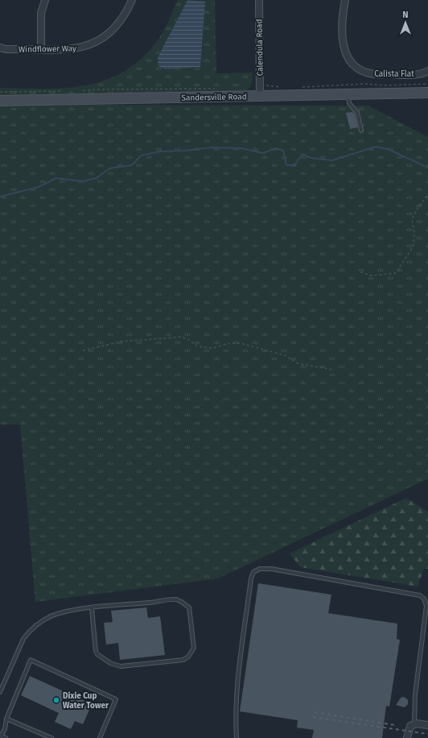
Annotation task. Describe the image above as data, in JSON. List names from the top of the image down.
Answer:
{
  "streets": {
    "street": [
      "Calendula Road",
      "Windflower Way",
      "Calista Flat",
      "Sandersville Road"
    ]
  },
  "crossings": [
    ["Calendula Road", "Sandersville Road"]
  ],
  "places": ["Dixie Cup Water Tower"],
  "north": "top"
}
